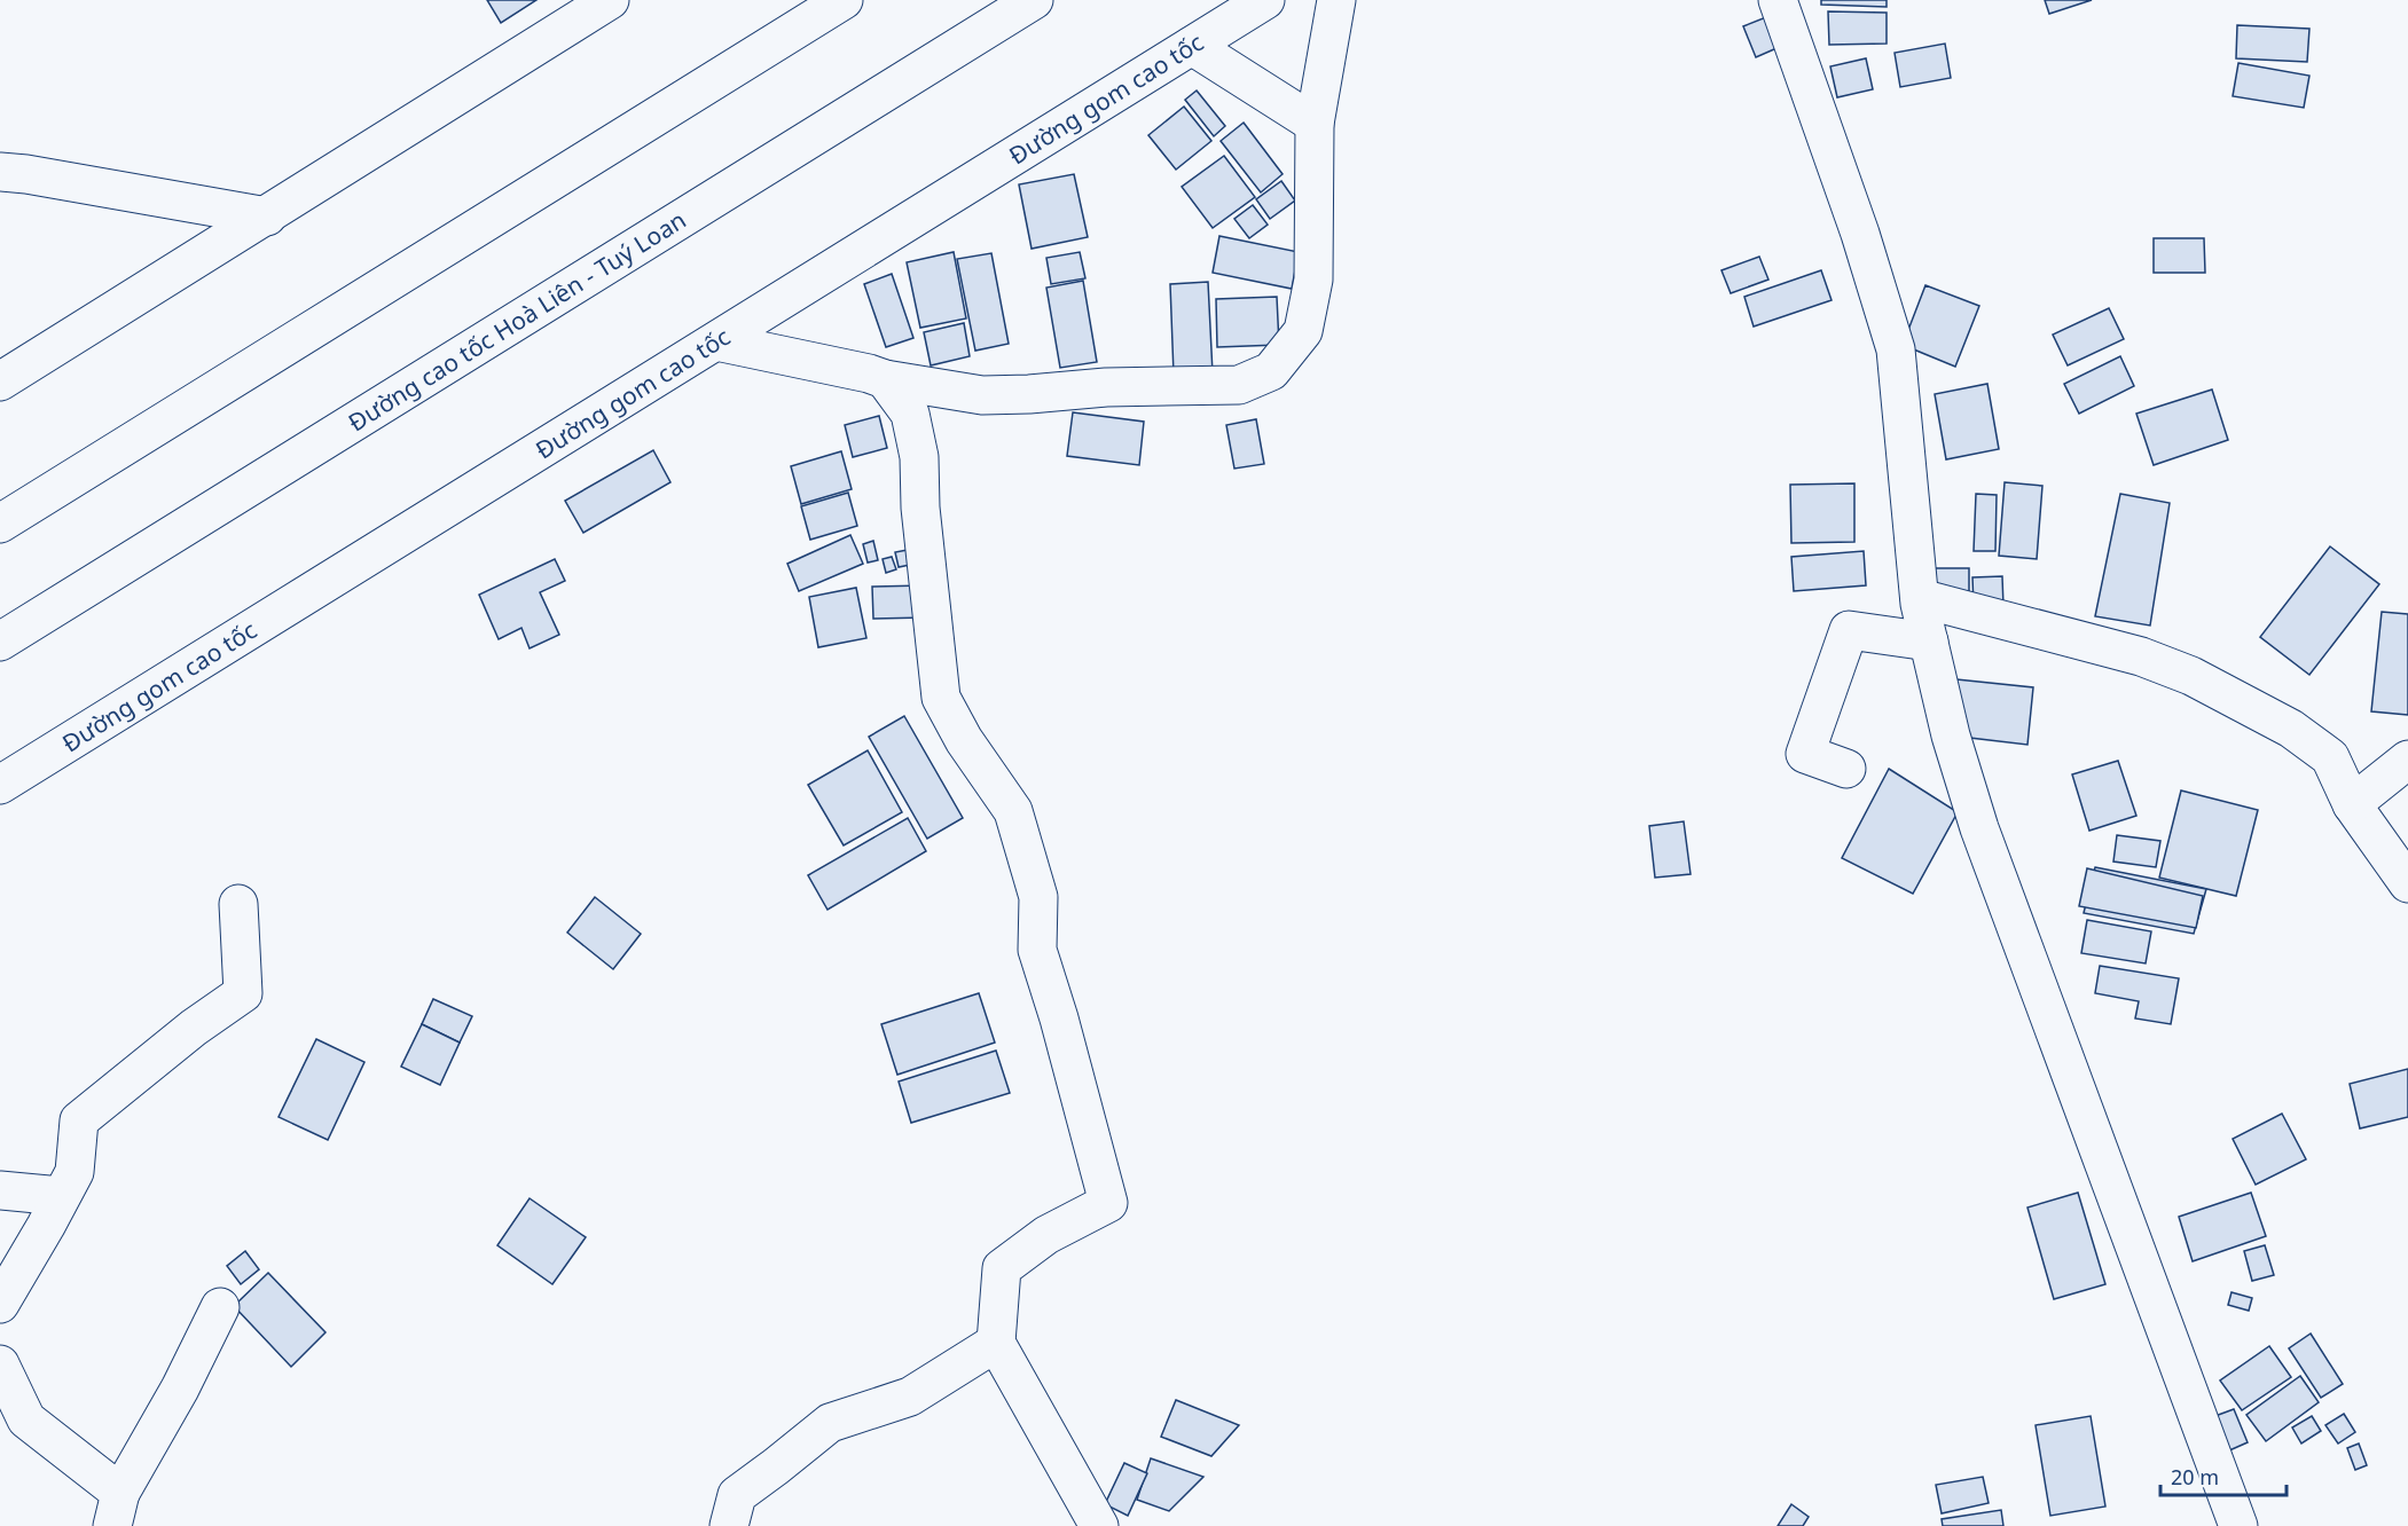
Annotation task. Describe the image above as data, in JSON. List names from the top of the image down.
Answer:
{
  "streets": {
    "main road": ["Đường gom cao tốc", "Đường cao tốc Hoà Liên - Tuý Loan"]
  },
  "scale_bar": "20 m"
}
